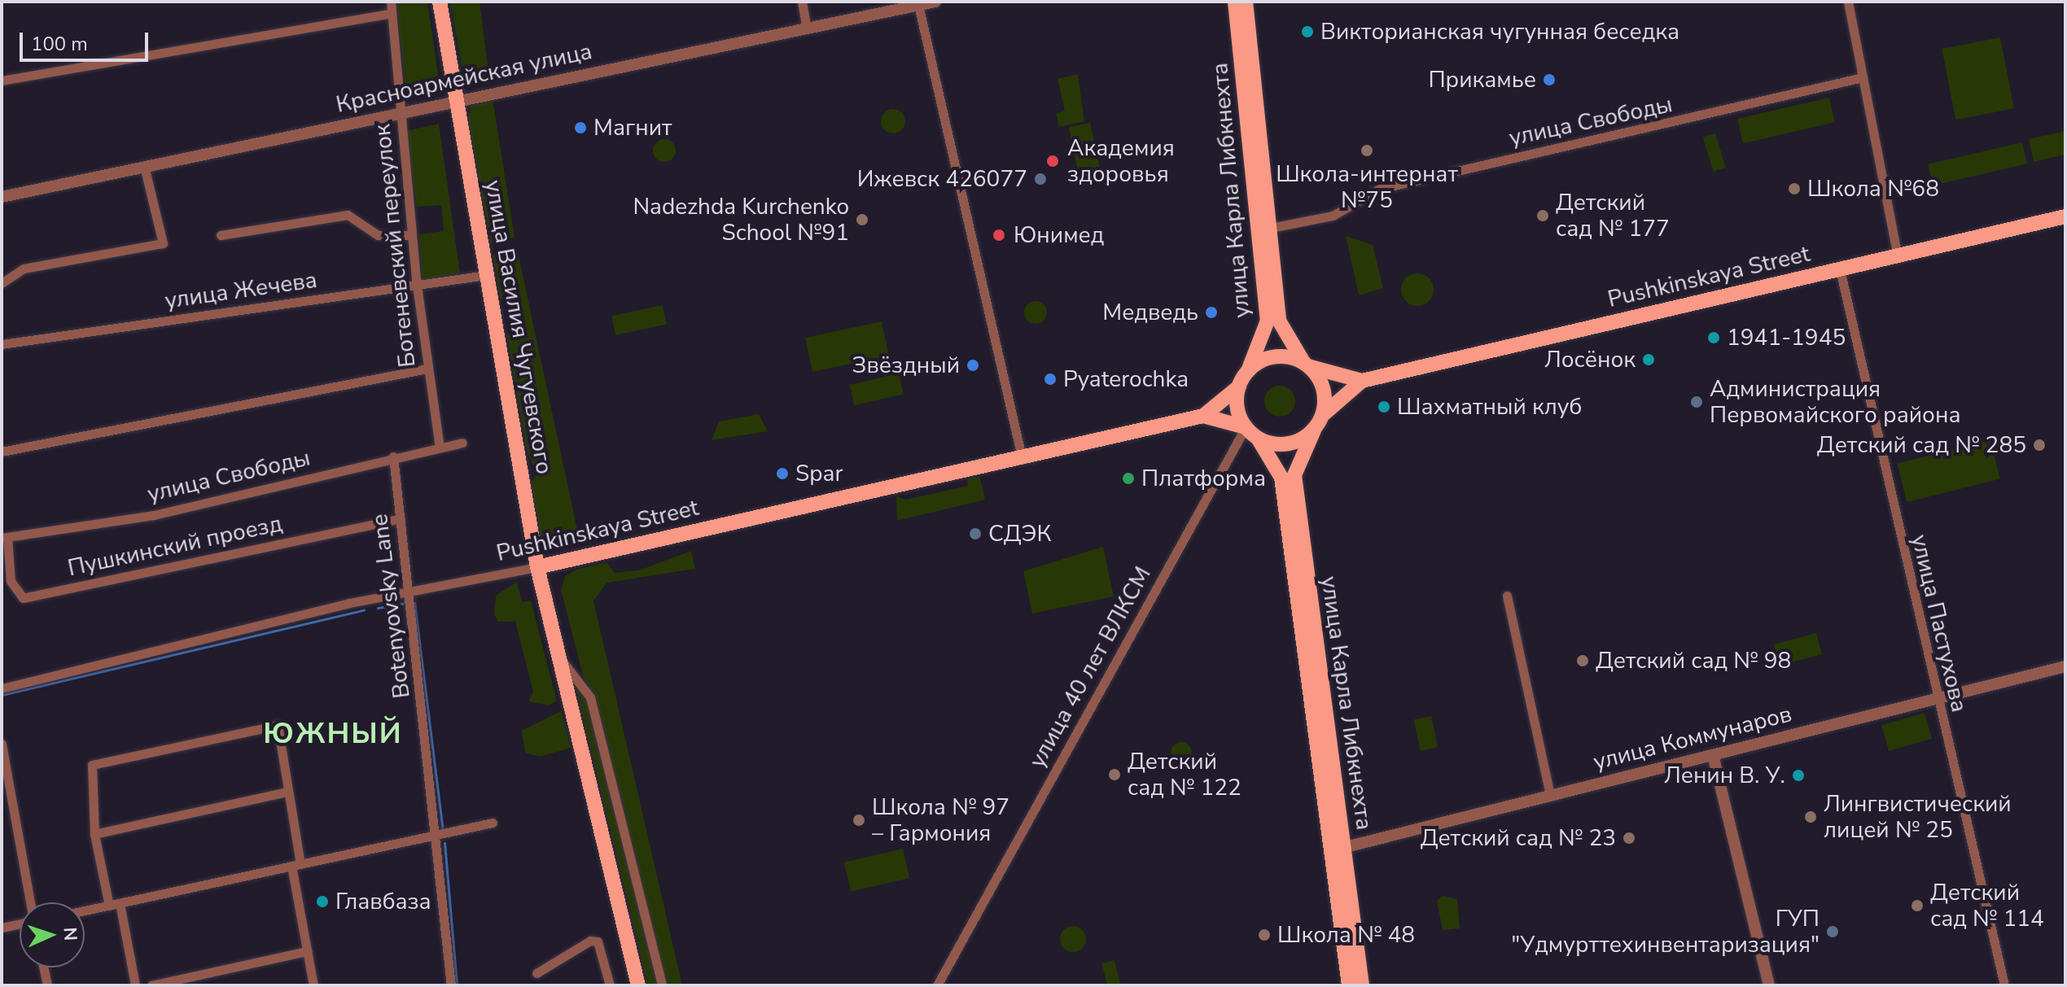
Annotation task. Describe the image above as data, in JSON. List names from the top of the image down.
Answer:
{
  "streets": {
    "main road": ["улица Карла Либкнехта", "Pushkinskaya Street", "улица Василия Чугуевского"],
    "street": [
      "Красноармейская улица",
      "улица Свободы",
      "Ботеневский переулок",
      "улица Жечева",
      "Пушкинский проезд",
      "Botenyovsky Lane",
      "улица Пастухова",
      "улица 40 лет ВЛКСМ",
      "улица Коммунаров"
    ]
  },
  "crossings": [
    ["Красноармейская улица", "Ботеневский переулок"],
    ["Красноармейская улица", "улица Василия Чугуевского"],
    ["улица Свободы", "улица Карла Либкнехта"],
    ["улица Свободы", "Ботеневский переулок"],
    ["улица Свободы", "Пушкинский проезд"],
    ["улица Свободы", "Botenyovsky Lane"],
    ["улица Карла Либкнехта", "Pushkinskaya Street"],
    ["улица Карла Либкнехта", "улица 40 лет ВЛКСМ"],
    ["улица Карла Либкнехта", "улица Коммунаров"],
    ["Ботеневский переулок", "улица Жечева"],
    ["Pushkinskaya Street", "улица Василия Чугуевского"],
    ["Pushkinskaya Street", "Botenyovsky Lane"],
    ["Pushkinskaya Street", "улица Пастухова"],
    ["Pushkinskaya Street", "улица 40 лет ВЛКСМ"],
    ["улица Жечева", "улица Василия Чугуевского"],
    ["Пушкинский проезд", "Botenyovsky Lane"],
    ["улица Пастухова", "улица Коммунаров"]
  ],
  "districts": ["ЮЖНЫЙ"],
  "places": [
    "Викторианская чугунная беседка",
    "Прикамье",
    "Магнит",
    "Школа-интернат №75",
    "Академия здоровья",
    "Ижевск 426077",
    "Школа №68",
    "Детский сад № 177",
    "Nadezhda Kurchenko School №91",
    "Юнимед",
    "Медведь",
    "1941-1945",
    "Лосёнок",
    "Звёздный",
    "Pyaterochka",
    "Администрация Первомайского района",
    "Шахматный клуб",
    "Детский сад № 285",
    "Spar",
    "Платформа",
    "СДЭК",
    "Детский сад № 98",
    "Детский сад № 122",
    "Ленин В. У.",
    "Лингвистический лицей № 25",
    "Школа № 97 – Гармония",
    "Детский сад № 23",
    "Главбаза",
    "Детский сад № 114",
    "ГУП \"Удмурттехинвентаризация\"",
    "Школа № 48"
  ],
  "scale_bar": "100 m",
  "north": "right"
}
